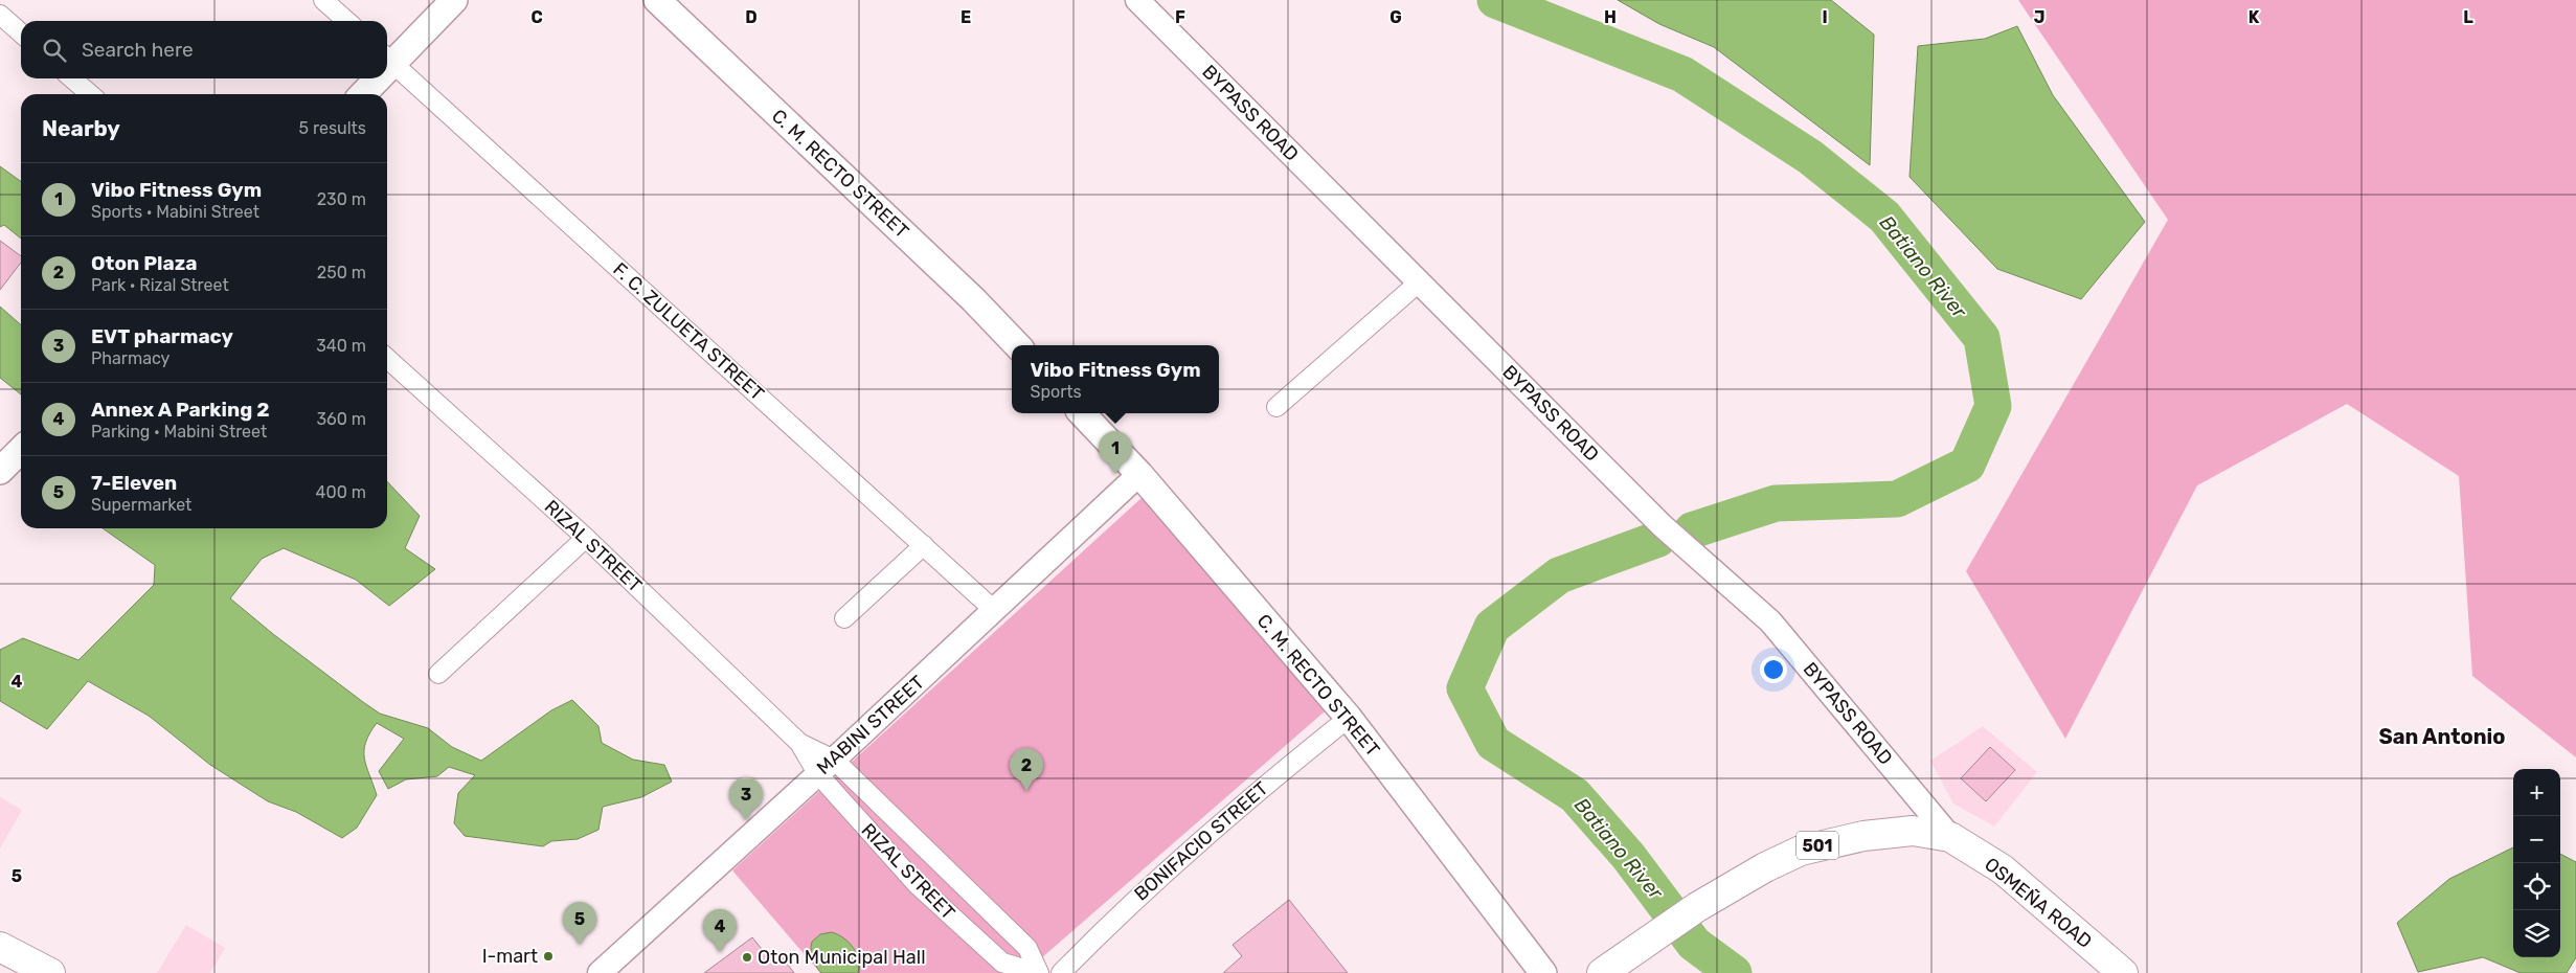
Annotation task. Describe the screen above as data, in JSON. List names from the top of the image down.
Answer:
{
  "streets": {
    "main road": ["C. M. RECTO STREET", "501", "OSMEÑA ROAD"],
    "street": [
      "BYPASS ROAD",
      "F. C. ZULUETA STREET",
      "RIZAL STREET",
      "MABINI STREET",
      "BONIFACIO STREET"
    ]
  },
  "crossings": [
    ["BYPASS ROAD", "501"],
    ["BYPASS ROAD", "OSMEÑA ROAD"],
    ["C. M. RECTO STREET", "MABINI STREET"],
    ["C. M. RECTO STREET", "BONIFACIO STREET"],
    ["F. C. ZULUETA STREET", "MABINI STREET"],
    ["RIZAL STREET", "MABINI STREET"],
    ["501", "OSMEÑA ROAD"]
  ],
  "districts": ["San Antonio"],
  "water": ["Batiano River"],
  "places": ["I-mart", "Oton Municipal Hall"],
  "page": {
    "search": "Search here",
    "heading": ["Nearby", "5 results"],
    "list": [
      {
        "mark": "1",
        "name": "Vibo Fitness Gym",
        "note": "Sports · Mabini Street",
        "value": "230 m"
      },
      {
        "mark": "2",
        "name": "Oton Plaza",
        "note": "Park · Rizal Street",
        "value": "250 m"
      },
      {
        "mark": "3",
        "name": "EVT pharmacy",
        "note": "Pharmacy",
        "value": "340 m"
      },
      {
        "mark": "4",
        "name": "Annex A Parking 2",
        "note": "Parking · Mabini Street",
        "value": "360 m"
      },
      {
        "mark": "5",
        "name": "7-Eleven",
        "note": "Supermarket",
        "value": "400 m"
      }
    ],
    "popup": ["Vibo Fitness Gym", "Sports"],
    "pins": [
      "1",
      "2",
      "3",
      "5",
      "4"
    ],
    "map_buttons": ["+", "−"]
  },
  "grid": {
    "columns": [
      "C",
      "D",
      "E",
      "F",
      "G",
      "H",
      "I",
      "J",
      "K",
      "L"
    ],
    "rows": ["4", "5"]
  }
}
